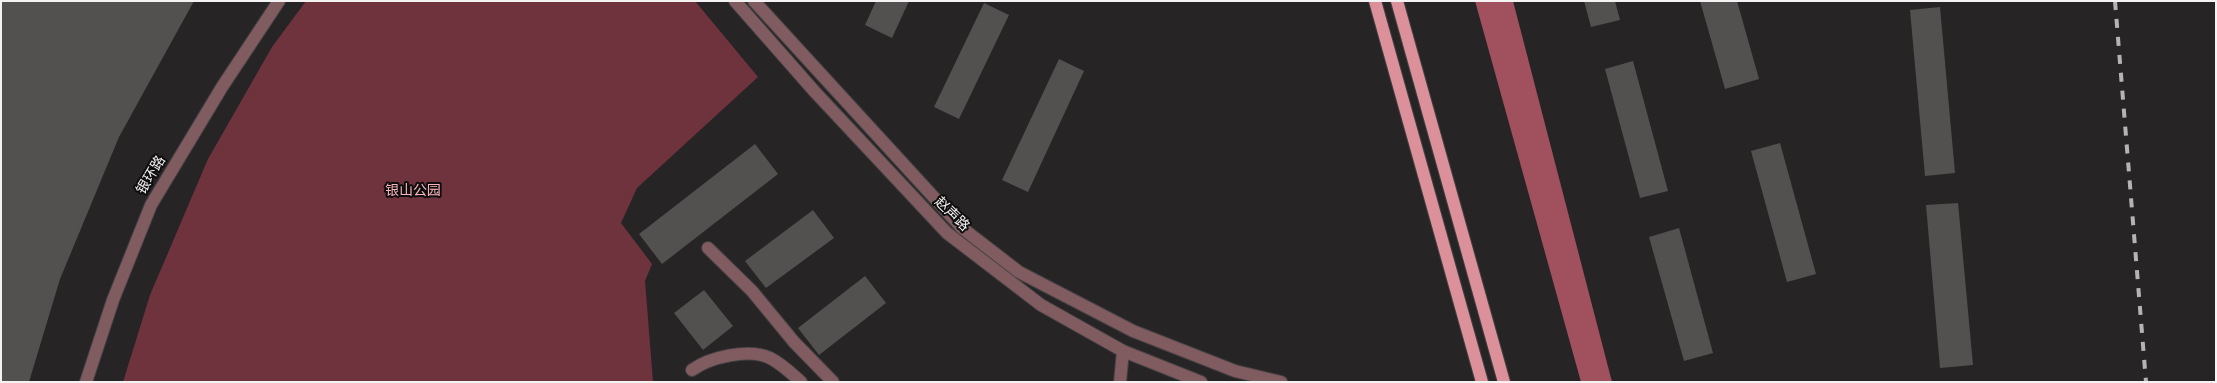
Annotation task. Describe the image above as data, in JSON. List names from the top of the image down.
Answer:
{
  "streets": {
    "street": ["银环路", "赵声路"]
  },
  "parks": ["银山公园"]
}
